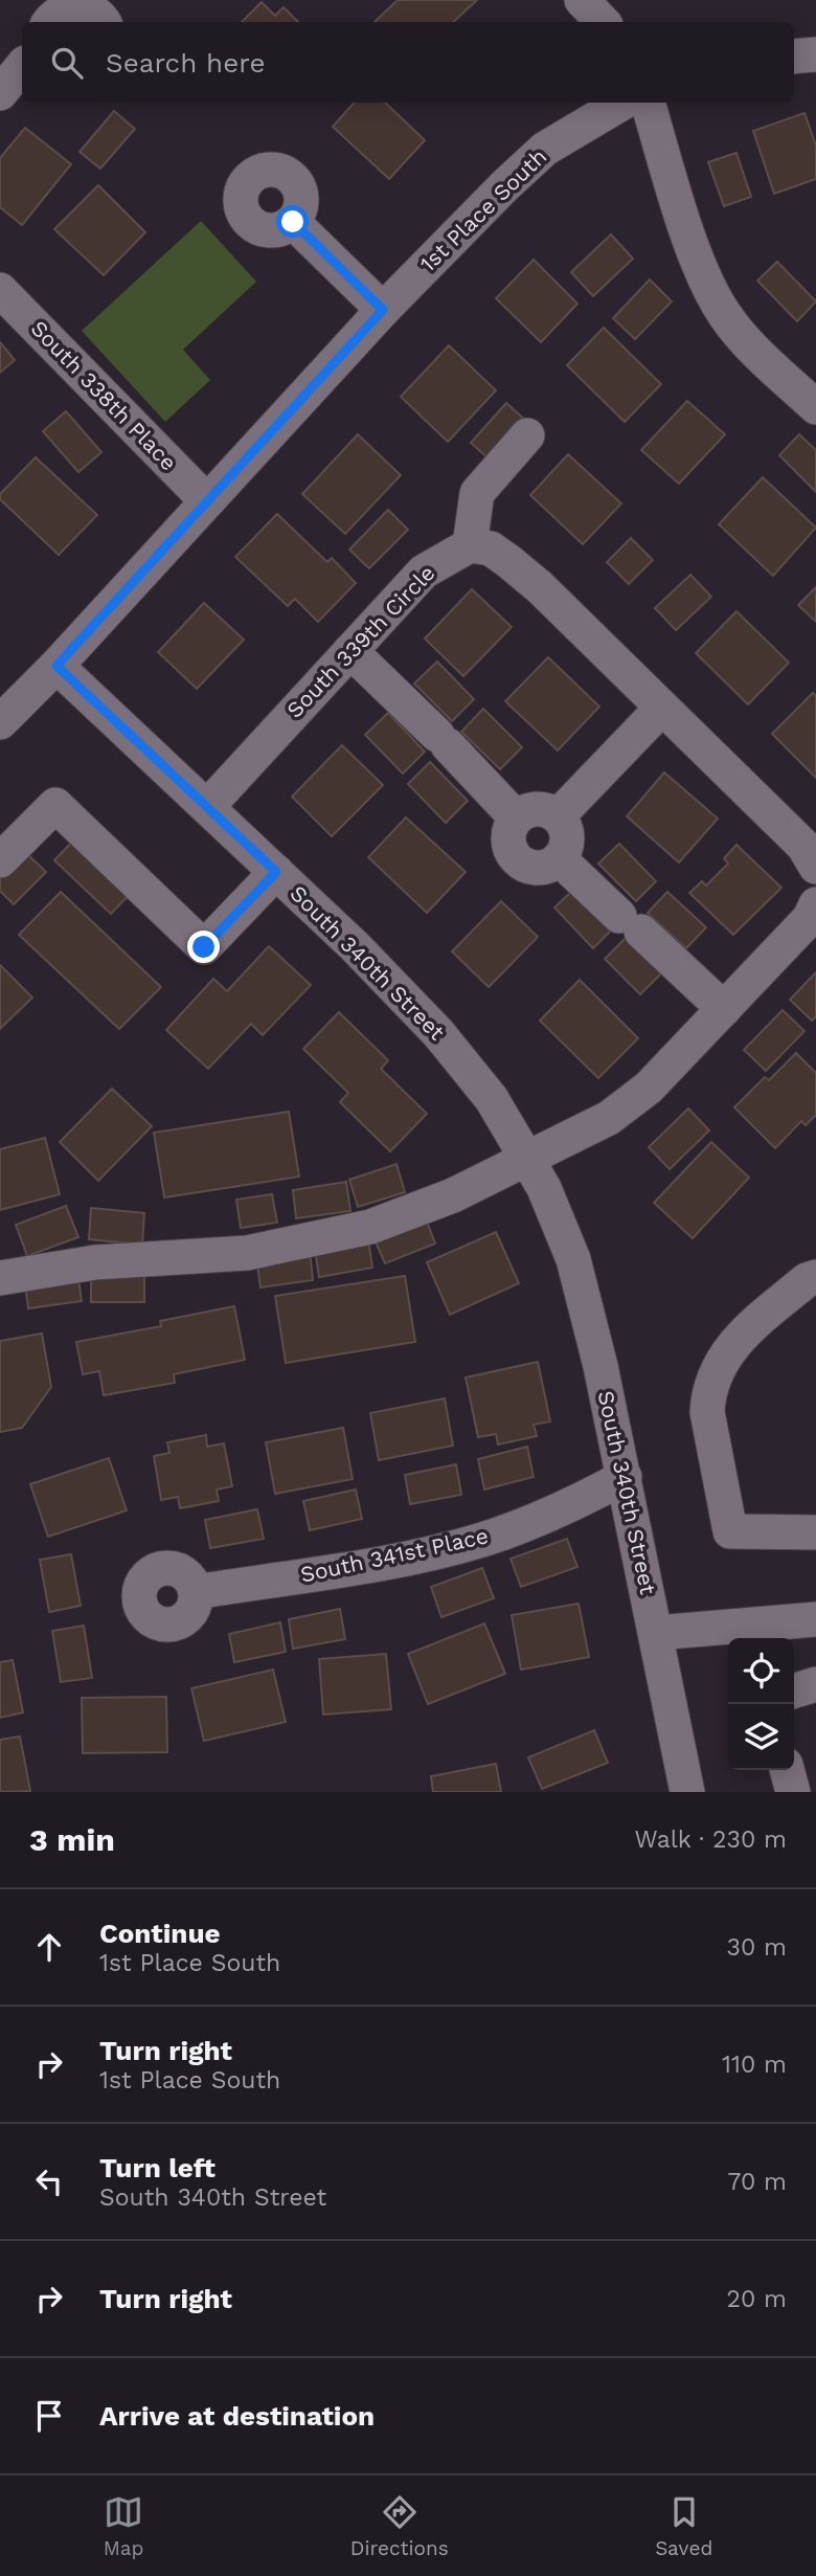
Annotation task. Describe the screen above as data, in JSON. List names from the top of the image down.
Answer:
{
  "streets": {
    "street": [
      "1st Place South",
      "South 338th Place",
      "South 339th Circle",
      "South 340th Street",
      "South 341st Place"
    ]
  },
  "crossings": [
    ["1st Place South", "South 338th Place"],
    ["1st Place South", "South 340th Street"],
    ["South 339th Circle", "South 340th Street"],
    ["South 340th Street", "South 341st Place"]
  ],
  "page": {
    "search": "Search here",
    "heading": ["3 min", "Walk · 230 m"],
    "list": [
      ["Continue", "1st Place South", "30 m"],
      ["Turn right", "1st Place South", "110 m"],
      ["Turn left", "South 340th Street", "70 m"],
      ["Turn right", "20 m"],
      "Arrive at destination"
    ],
    "nav": ["Map", "Directions", "Saved"]
  }
}
